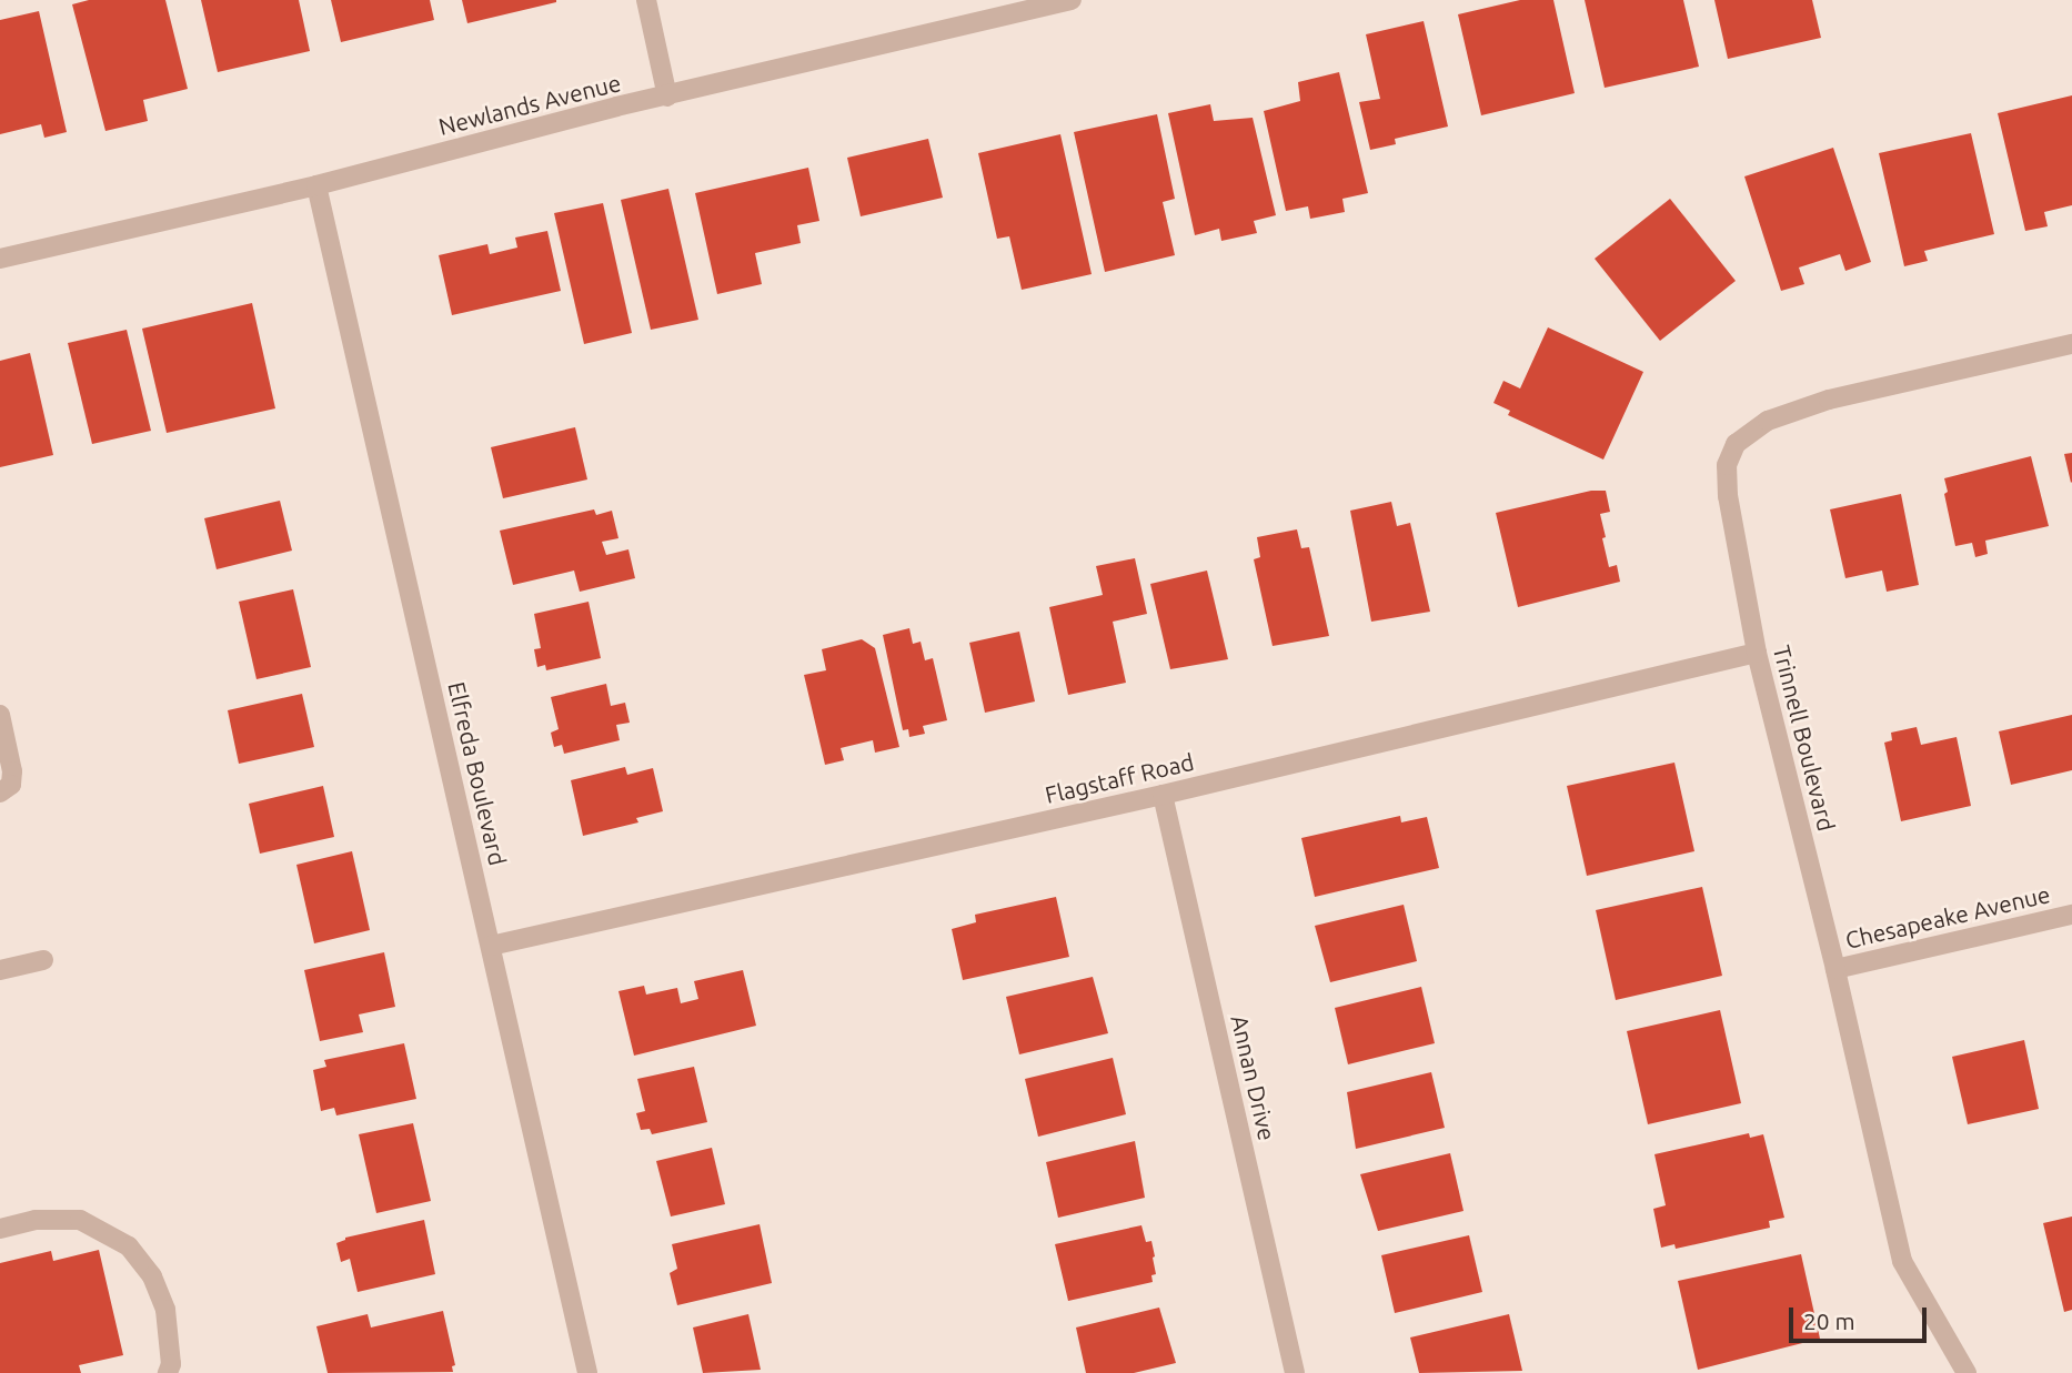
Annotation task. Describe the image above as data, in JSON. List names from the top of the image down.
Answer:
{
  "streets": {
    "street": [
      "Newlands Avenue",
      "Trinnell Boulevard",
      "Elfreda Boulevard",
      "Flagstaff Road",
      "Chesapeake Avenue",
      "Annan Drive"
    ]
  },
  "crossings": [
    ["Newlands Avenue", "Elfreda Boulevard"],
    ["Trinnell Boulevard", "Flagstaff Road"],
    ["Trinnell Boulevard", "Chesapeake Avenue"],
    ["Elfreda Boulevard", "Flagstaff Road"],
    ["Flagstaff Road", "Annan Drive"]
  ],
  "scale_bar": "20 m"
}
